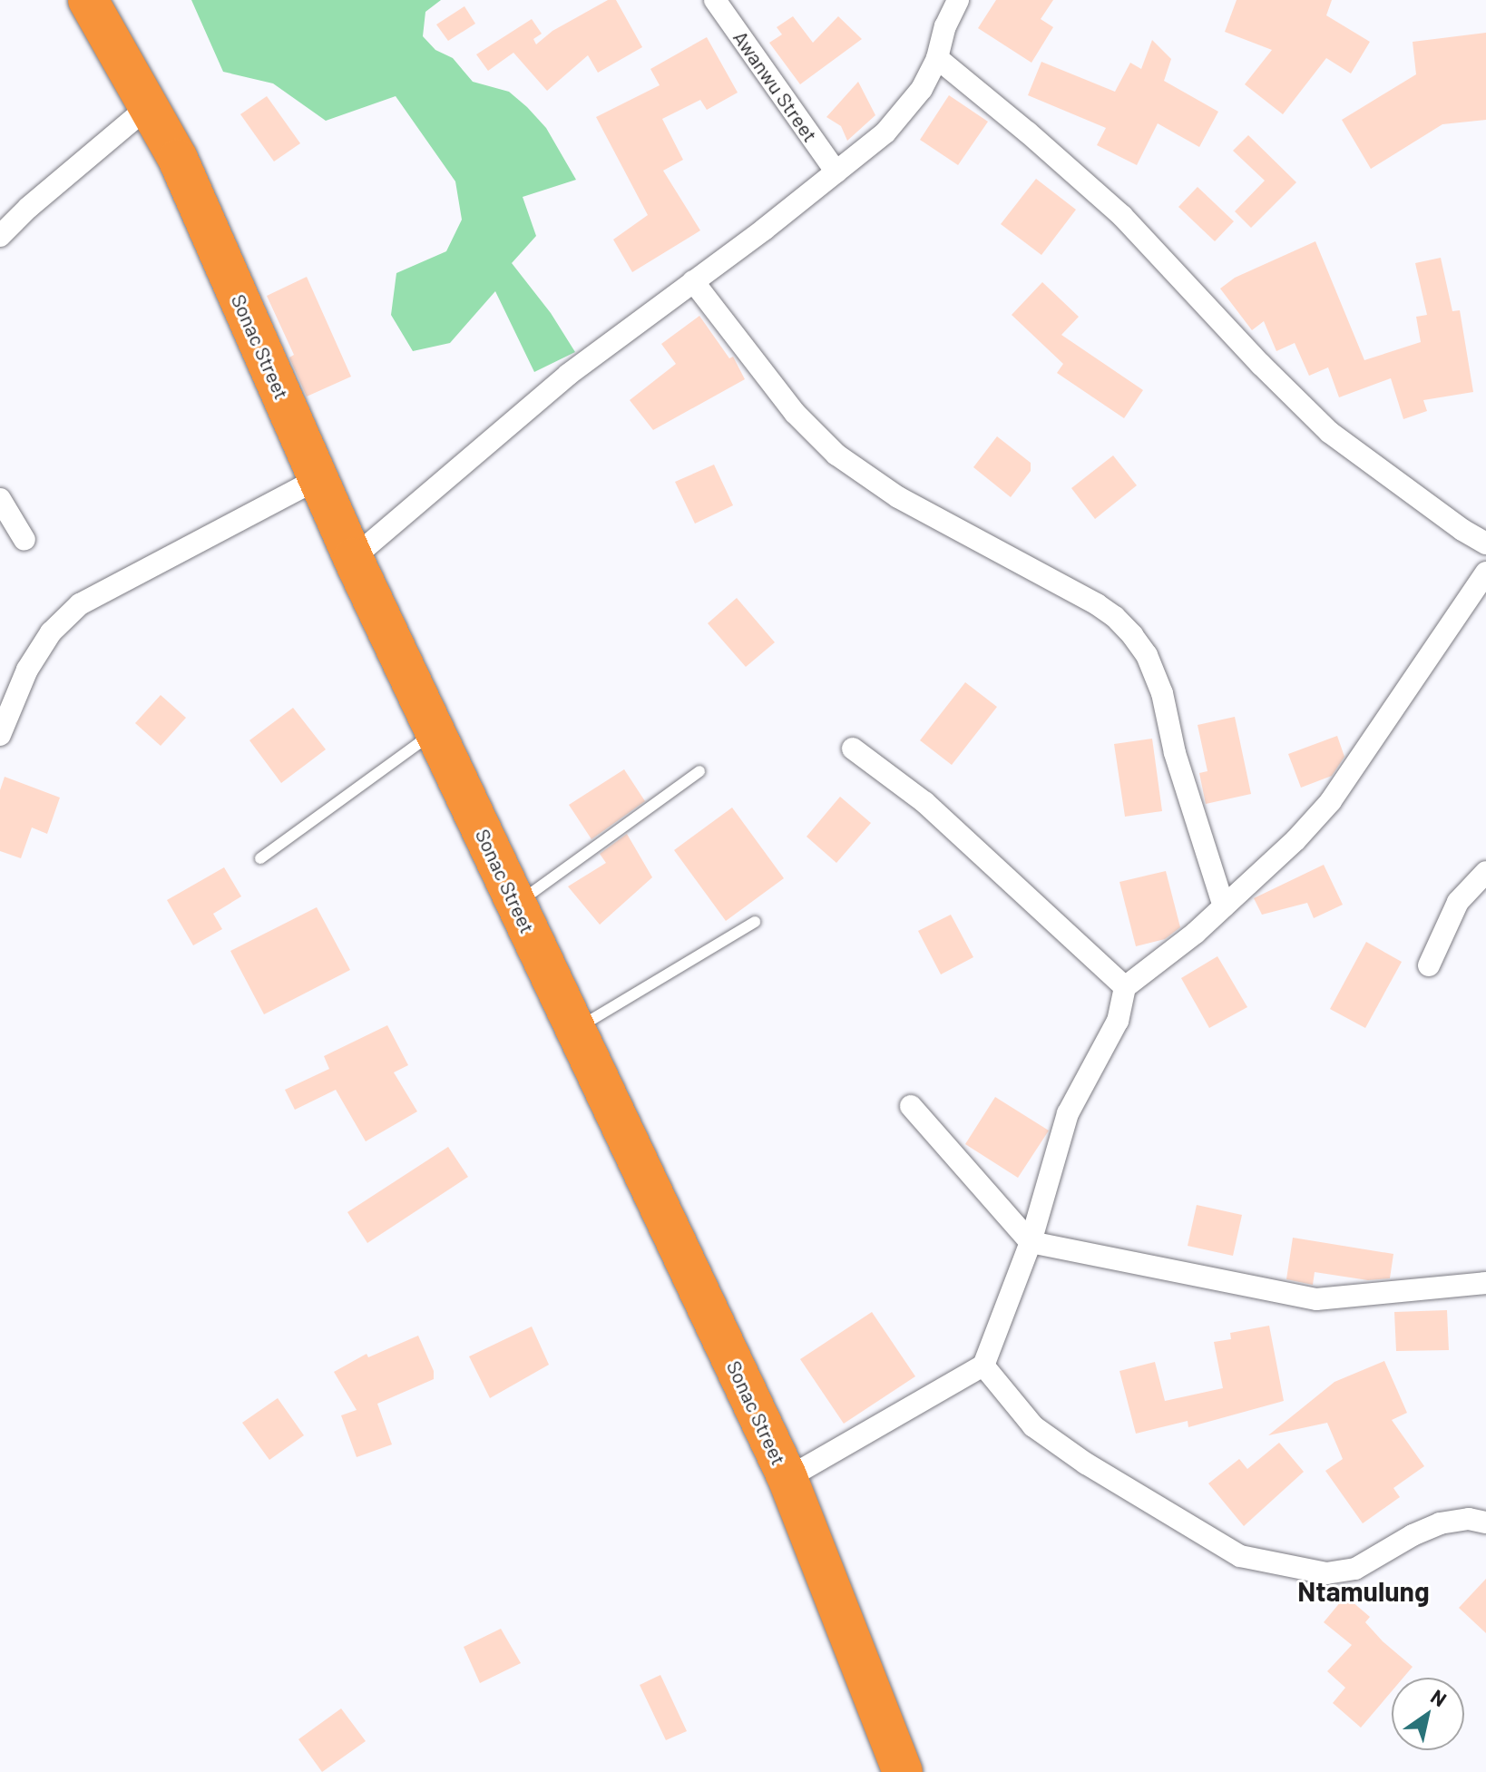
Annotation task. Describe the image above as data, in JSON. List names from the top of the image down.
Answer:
{
  "streets": {
    "highway": ["Sonac Street"],
    "street": ["Awanwu Street"]
  },
  "districts": ["Ntamulung"],
  "north": "top right"
}
